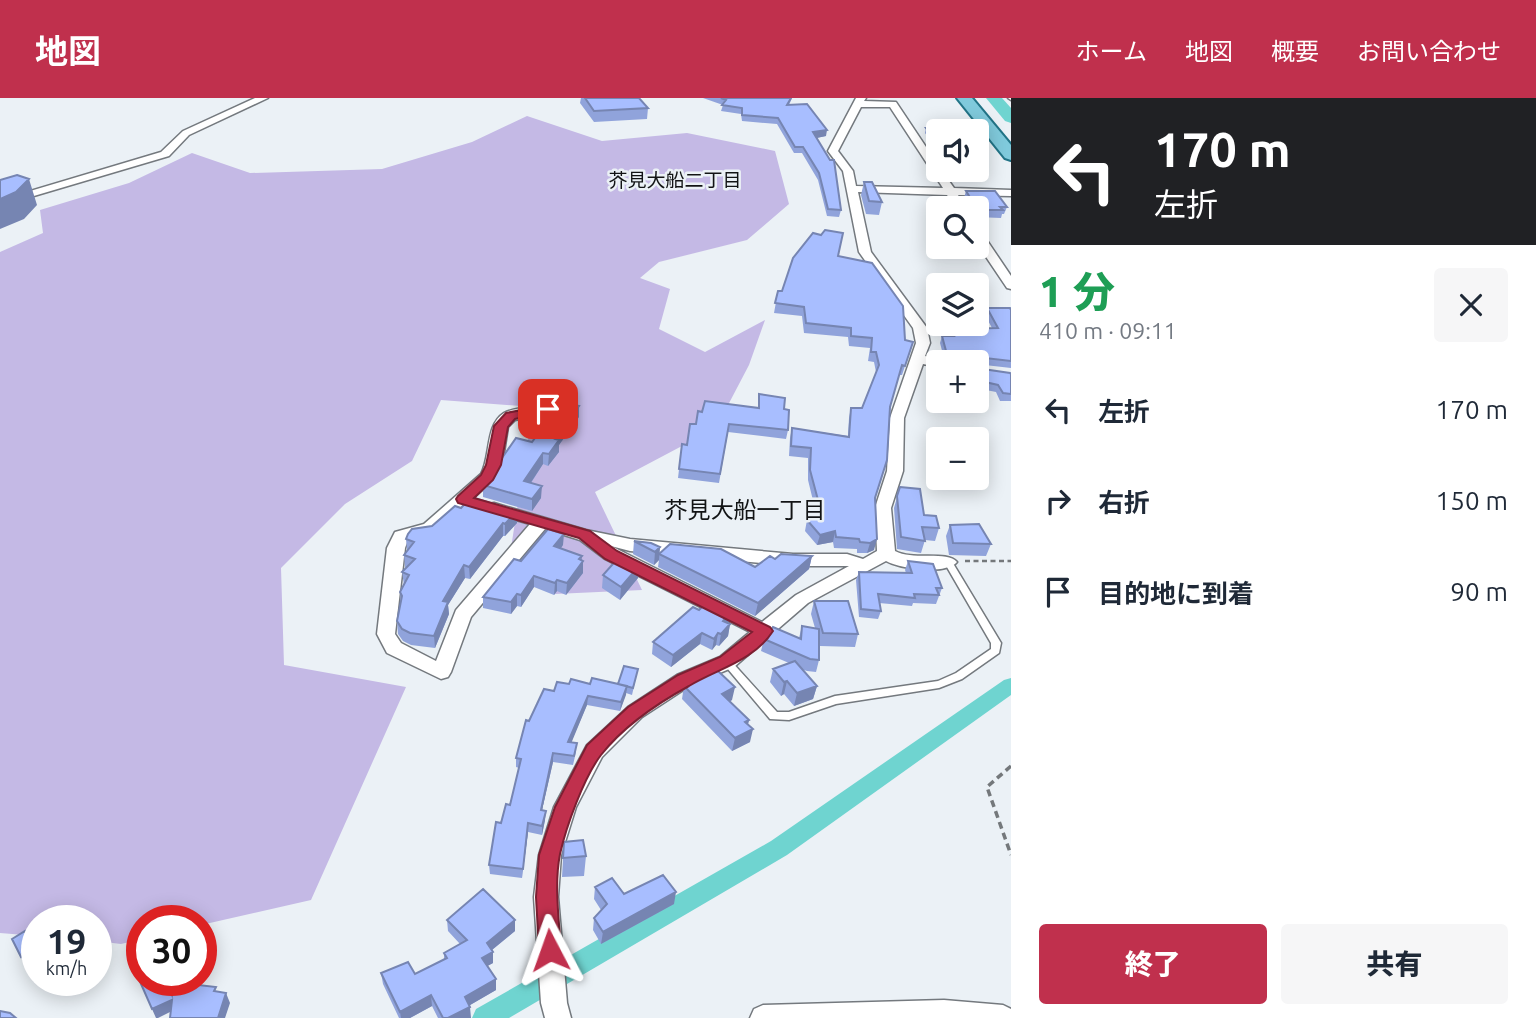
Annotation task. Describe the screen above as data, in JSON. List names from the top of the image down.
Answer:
{
  "districts": ["芥見大船二丁目", "芥見大船一丁目"],
  "page": {
    "header": "地図",
    "nav": [
      "ホーム",
      "地図",
      "概要",
      "お問い合わせ"
    ],
    "turn": ["170 m", "左折"],
    "map_buttons": ["+", "−"],
    "heading": ["1 分", "410 m · 09:11"],
    "list": [
      {
        "name": "左折",
        "value": "170 m"
      },
      {
        "name": "右折",
        "value": "150 m"
      },
      {
        "name": "目的地に到着",
        "value": "90 m"
      }
    ],
    "speed": "19 km/h",
    "limit": "30",
    "buttons": ["終了", "共有"]
  }
}
